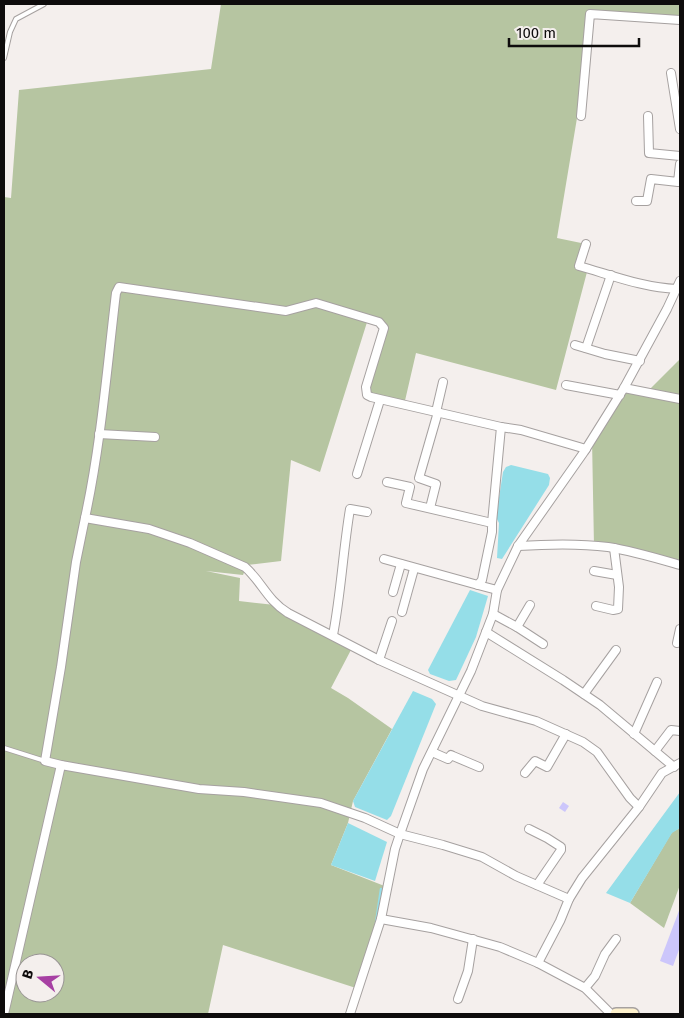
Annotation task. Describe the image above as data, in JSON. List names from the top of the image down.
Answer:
{
  "scale_bar": "100 m",
  "north": "left"
}
